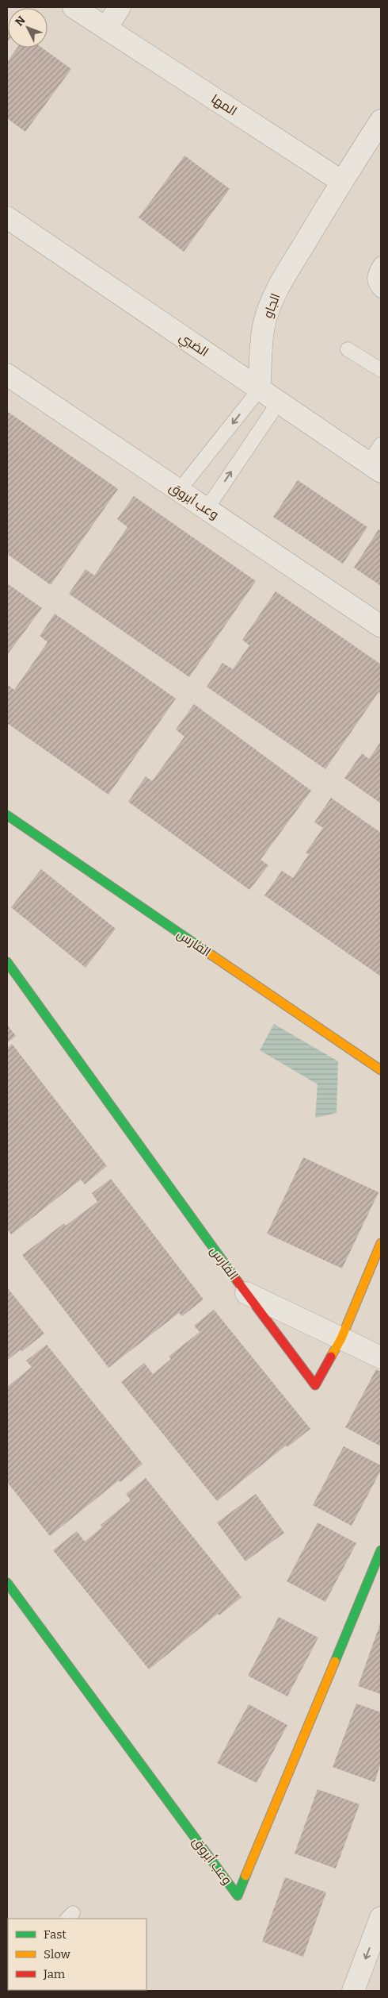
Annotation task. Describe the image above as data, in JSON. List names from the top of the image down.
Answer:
{
  "streets": {
    "street": [
      "المها",
      "الجاو",
      "الضبي",
      "وعب أبروق",
      "الفارس"
    ]
  },
  "crossings": [
    ["المها", "الجاو"],
    ["الجاو", "الضبي"]
  ],
  "legend": ["Fast", "Slow", "Jam"],
  "north": "top left"
}
